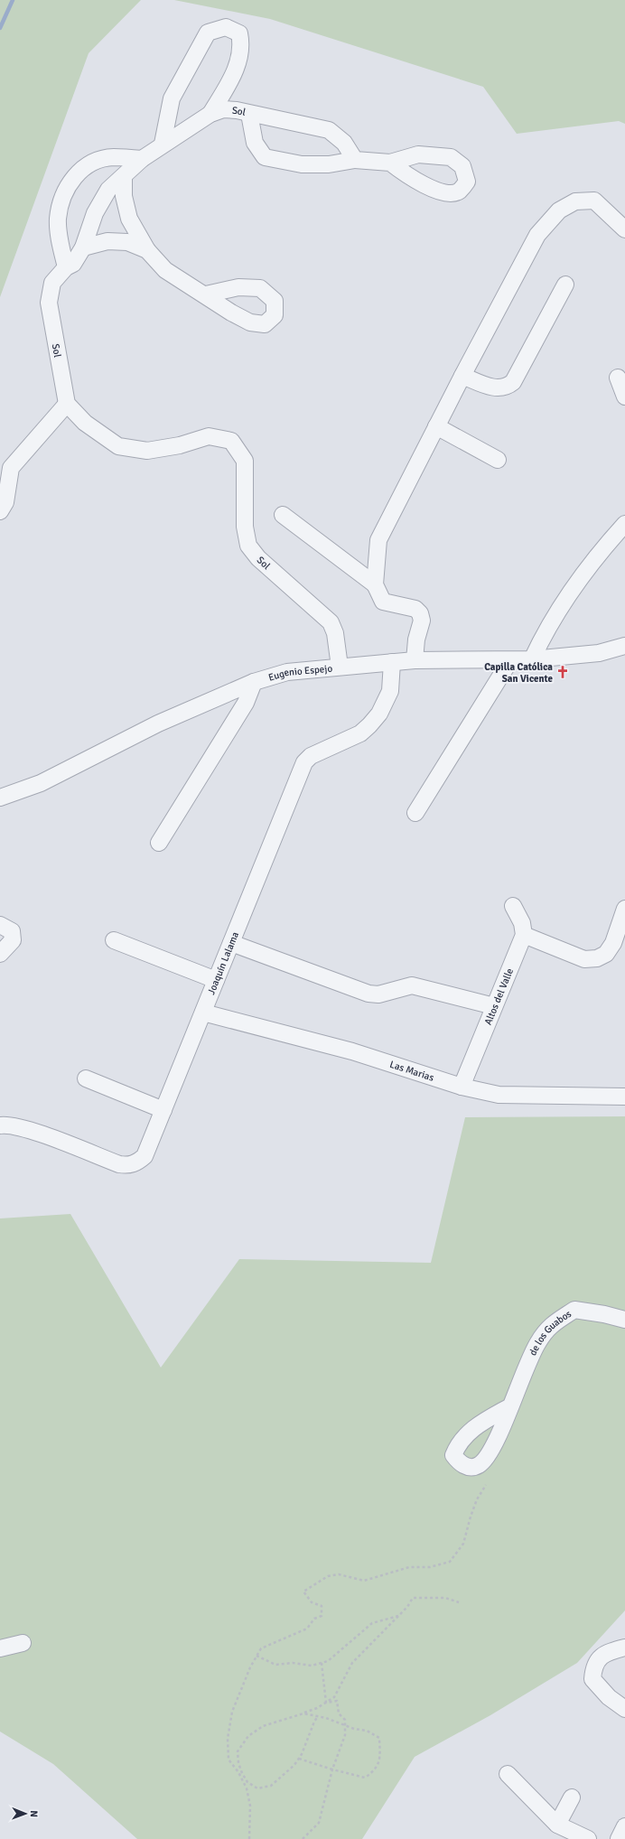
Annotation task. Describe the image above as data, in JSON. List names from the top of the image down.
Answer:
{
  "streets": {
    "street": [
      "Sol",
      "Eugenio Espejo",
      "Joaquín Lalama",
      "Altos del Valle",
      "Las Marias",
      "de los Guabos"
    ]
  },
  "crossings": [
    ["Sol", "Eugenio Espejo"],
    ["Eugenio Espejo", "Joaquín Lalama"],
    ["Joaquín Lalama", "Las Marias"],
    ["Altos del Valle", "Las Marias"]
  ],
  "places": {
    "church": ["Capilla Católica San Vicente"]
  },
  "north": "right"
}
